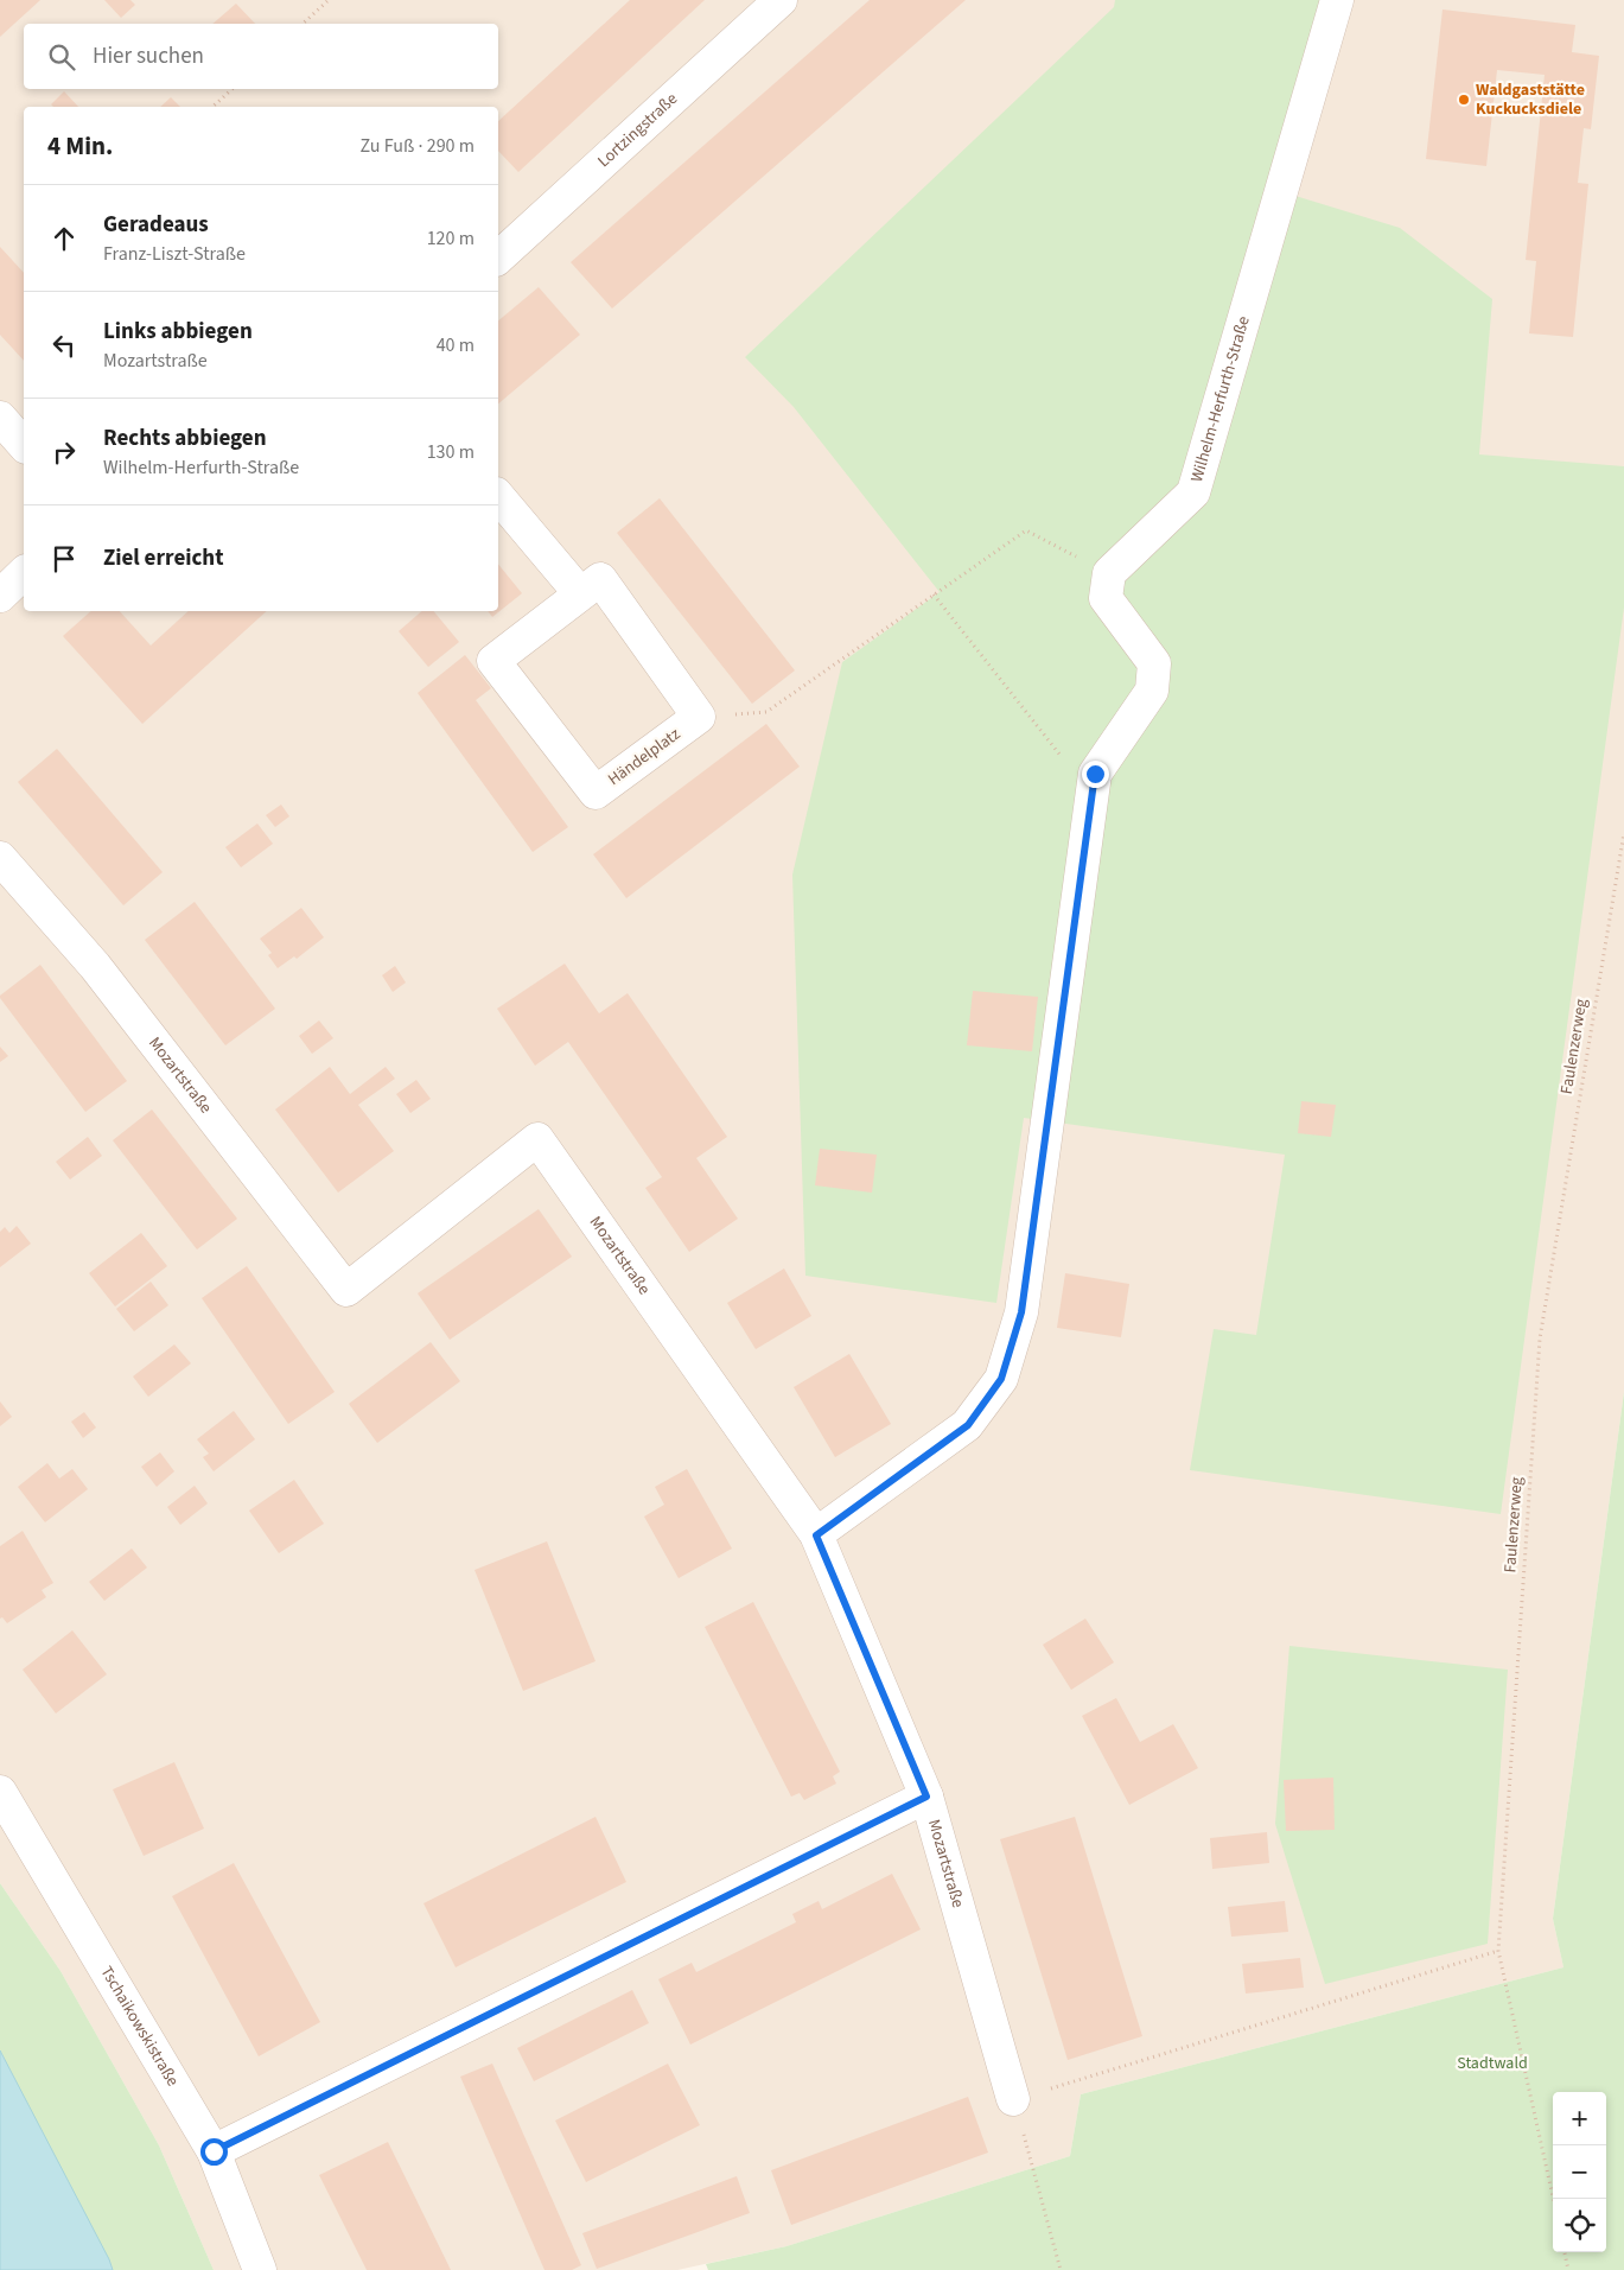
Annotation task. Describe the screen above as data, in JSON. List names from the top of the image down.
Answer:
{
  "streets": {
    "street": [
      "Lortzingstraße",
      "Wilhelm-Herfurth-Straße",
      "Händelplatz",
      "Mozartstraße",
      "Tschaikowskistraße"
    ],
    "path": ["Faulenzerweg"]
  },
  "parks": ["Stadtwald"],
  "places": ["Waldgaststätte Kuckucksdiele"],
  "page": {
    "search": "Hier suchen",
    "heading": ["4 Min.", "Zu Fuß · 290 m"],
    "list": [
      ["Geradeaus", "Franz-Liszt-Straße", "120 m"],
      ["Links abbiegen", "Mozartstraße", "40 m"],
      ["Rechts abbiegen", "Wilhelm-Herfurth-Straße", "130 m"],
      "Ziel erreicht"
    ],
    "map_buttons": ["+", "−"]
  }
}
